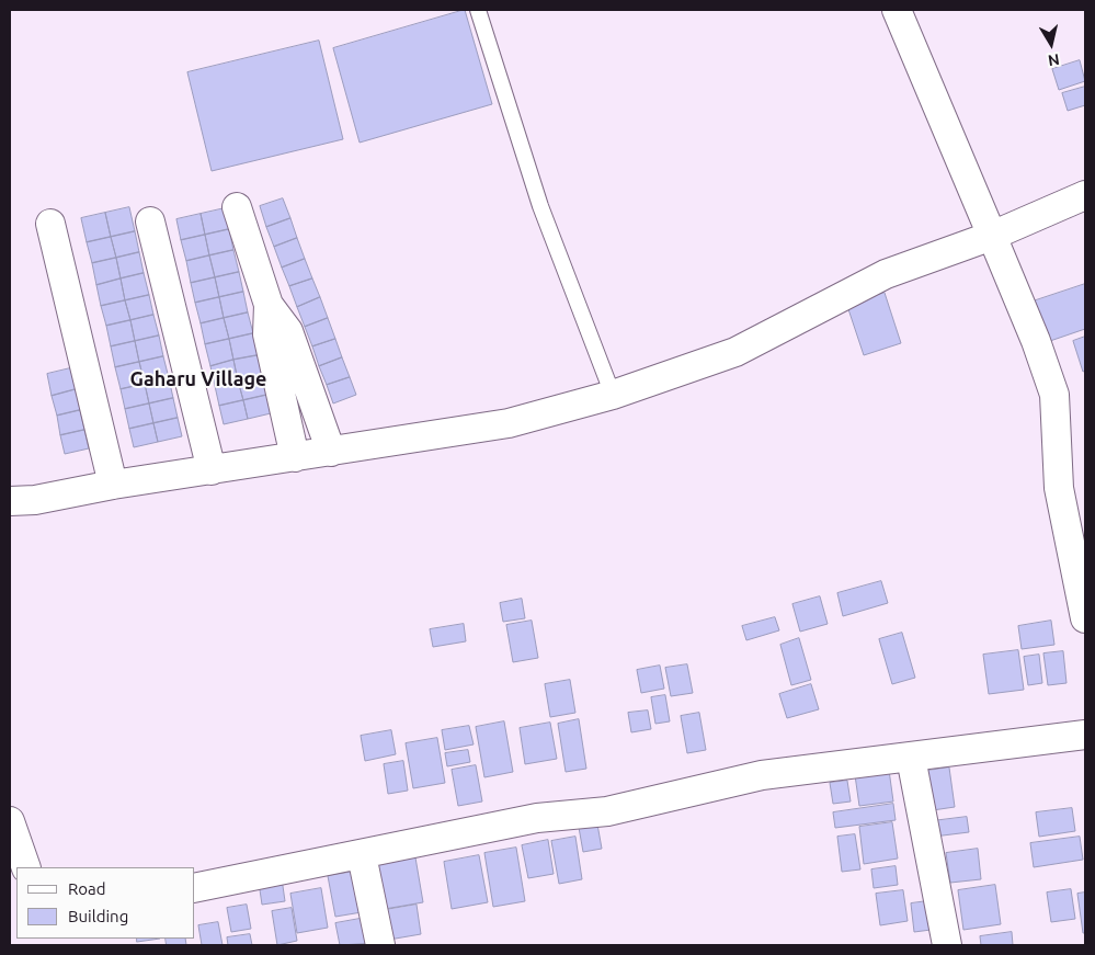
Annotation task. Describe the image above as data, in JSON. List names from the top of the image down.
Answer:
{
  "districts": ["Gaharu Village"],
  "legend": ["Road", "Building"],
  "north": "bottom"
}
